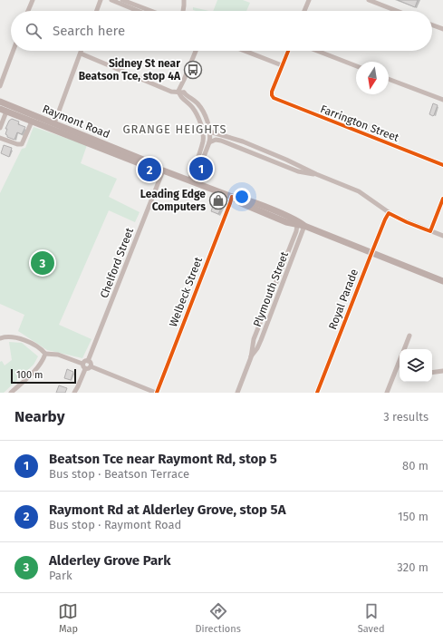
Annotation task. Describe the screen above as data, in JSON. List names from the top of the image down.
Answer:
{
  "streets": {
    "main road": ["Raymont Road"],
    "street": [
      "Farrington Street",
      "Chelford Street",
      "Plymouth Street",
      "Welbeck Street",
      "Royal Parade"
    ]
  },
  "crossings": [
    ["Raymont Road", "Chelford Street"],
    ["Raymont Road", "Plymouth Street"],
    ["Raymont Road", "Welbeck Street"],
    ["Raymont Road", "Royal Parade"]
  ],
  "districts": ["GRANGE HEIGHTS"],
  "places": {
    "bus stop": ["Sidney St near Beatson Tce, stop 4A"],
    "shop": ["Leading Edge Computers"]
  },
  "scale_bar": "100 m",
  "north": "bottom",
  "page": {
    "search": "Search here",
    "pins": ["1", "2", "3"],
    "scale": "100 m",
    "heading": ["Nearby", "3 results"],
    "list": [
      {
        "mark": "1",
        "name": "Beatson Tce near Raymont Rd, stop 5",
        "note": "Bus stop · Beatson Terrace",
        "value": "80 m"
      },
      {
        "mark": "2",
        "name": "Raymont Rd at Alderley Grove, stop 5A",
        "note": "Bus stop · Raymont Road",
        "value": "150 m"
      },
      {
        "mark": "3",
        "name": "Alderley Grove Park",
        "note": "Park",
        "value": "320 m"
      }
    ],
    "nav": ["Map", "Directions", "Saved"]
  }
}
